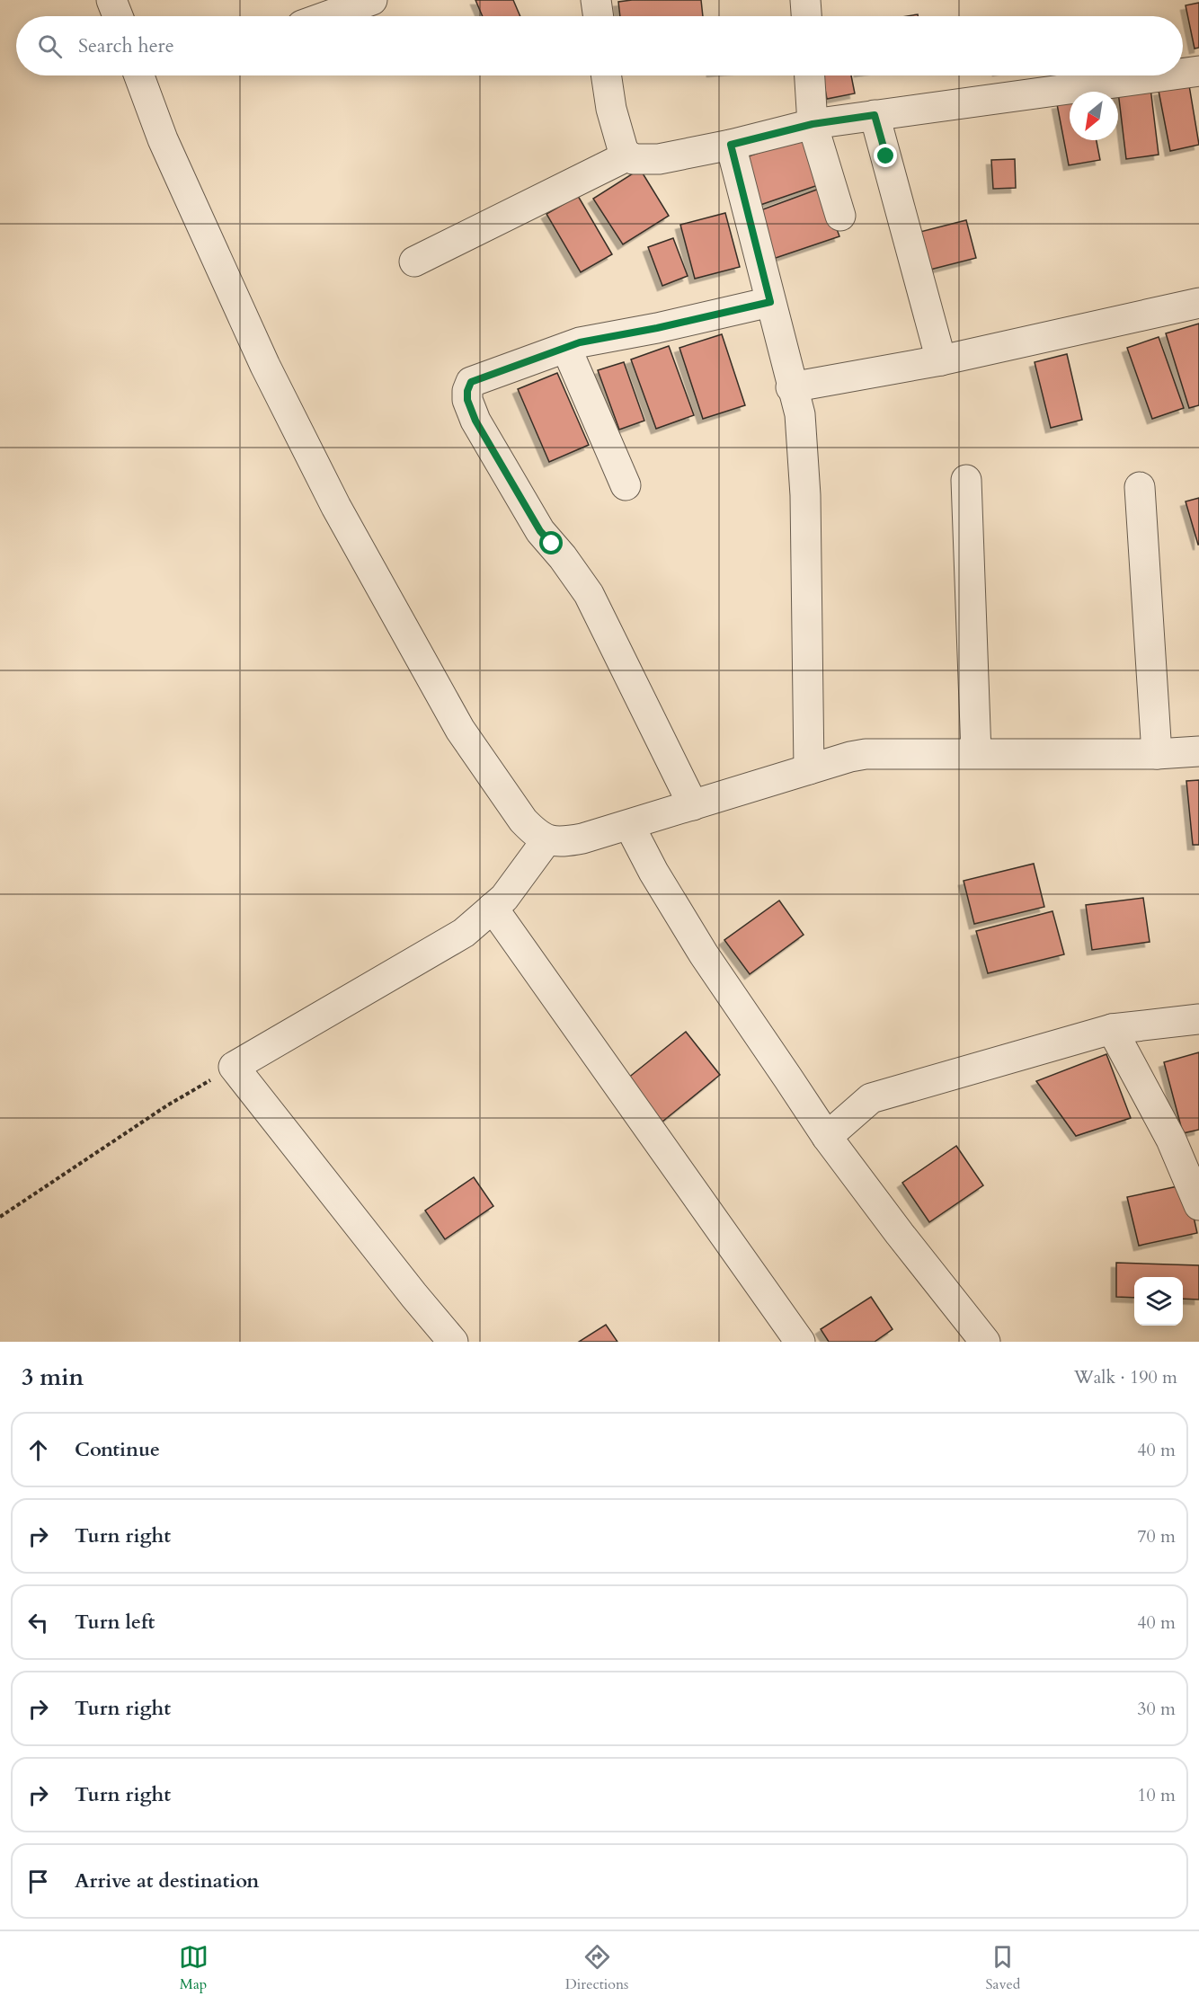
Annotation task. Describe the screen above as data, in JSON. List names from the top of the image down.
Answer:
{
  "north": "bottom left",
  "page": {
    "search": "Search here",
    "heading": ["3 min", "Walk · 190 m"],
    "list": [
      ["Continue", "40 m"],
      ["Turn right", "70 m"],
      ["Turn left", "40 m"],
      ["Turn right", "30 m"],
      ["Turn right", "10 m"],
      "Arrive at destination"
    ],
    "nav": ["Map", "Directions", "Saved"]
  }
}
